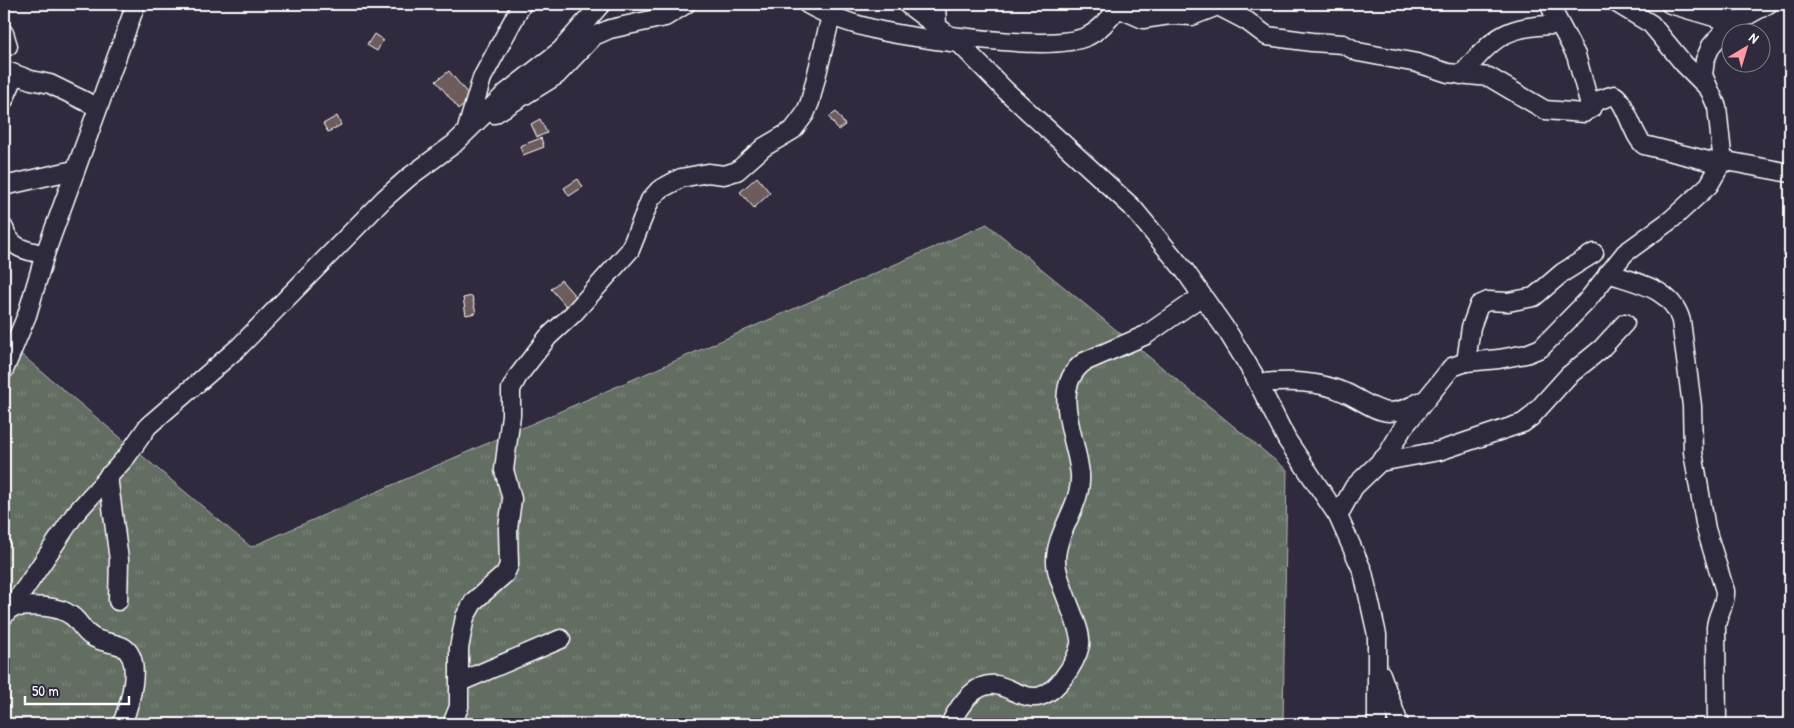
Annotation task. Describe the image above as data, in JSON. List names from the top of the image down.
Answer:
{
  "scale_bar": "50 m",
  "north": "top right"
}
